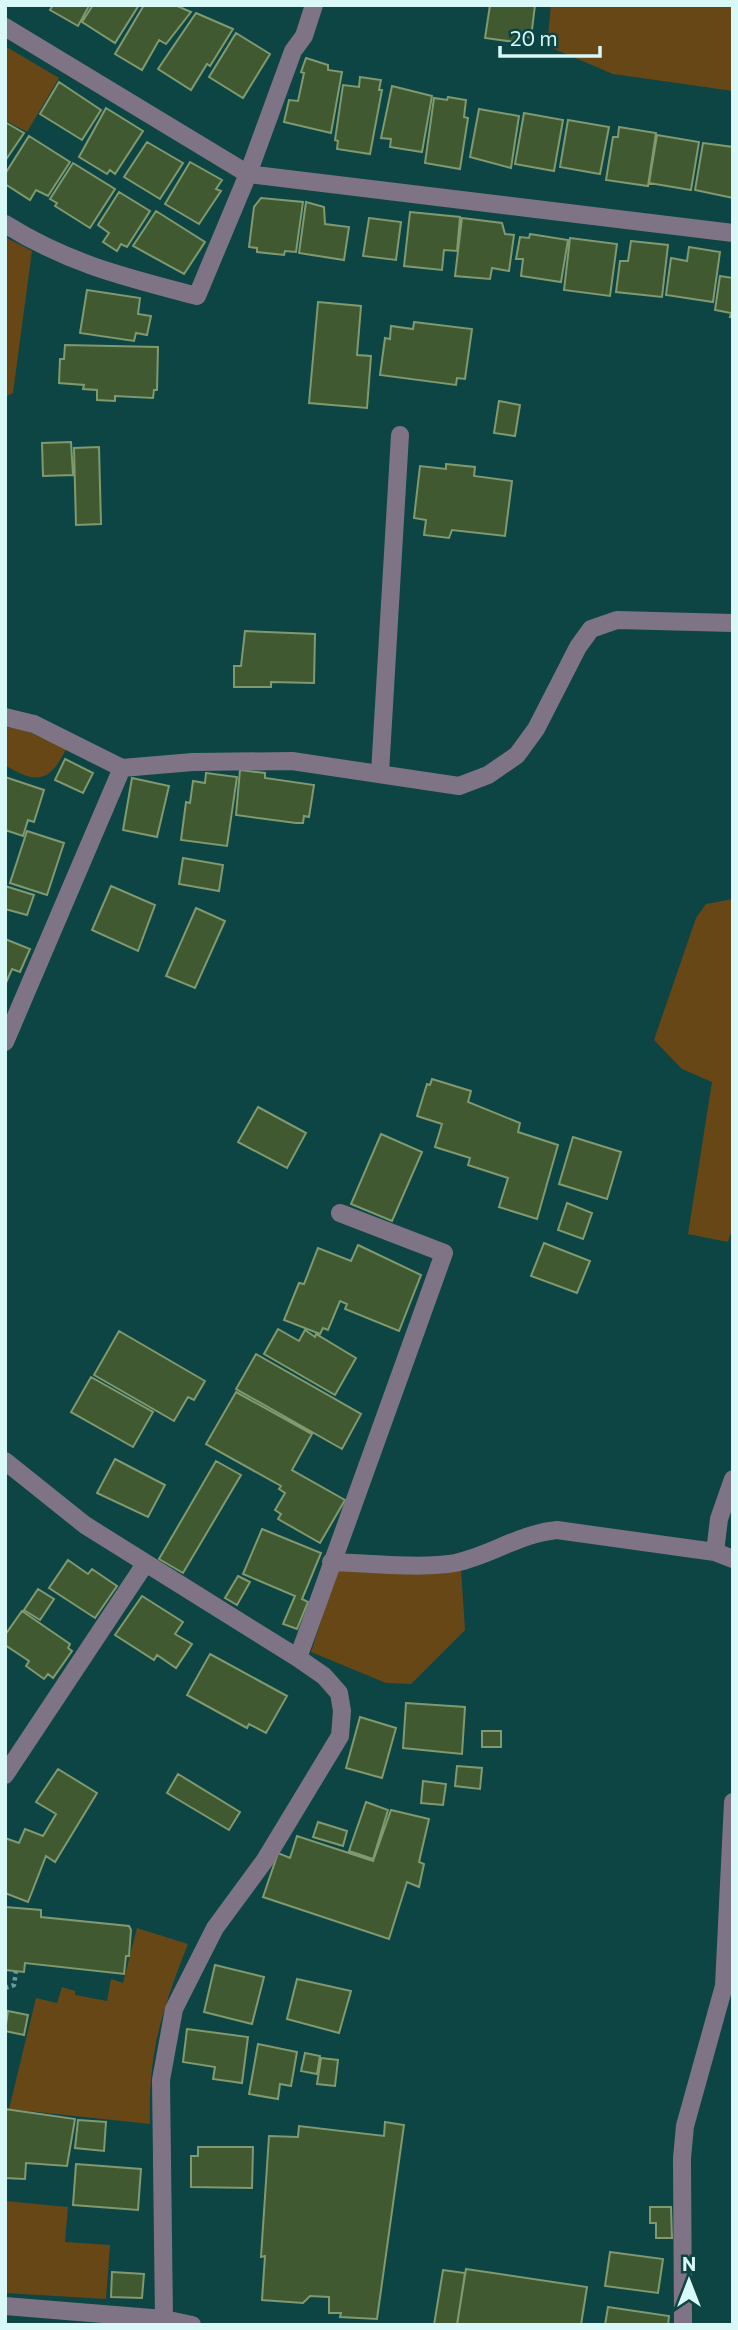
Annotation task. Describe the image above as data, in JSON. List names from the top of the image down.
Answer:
{
  "scale_bar": "20 m",
  "north": "top"
}
